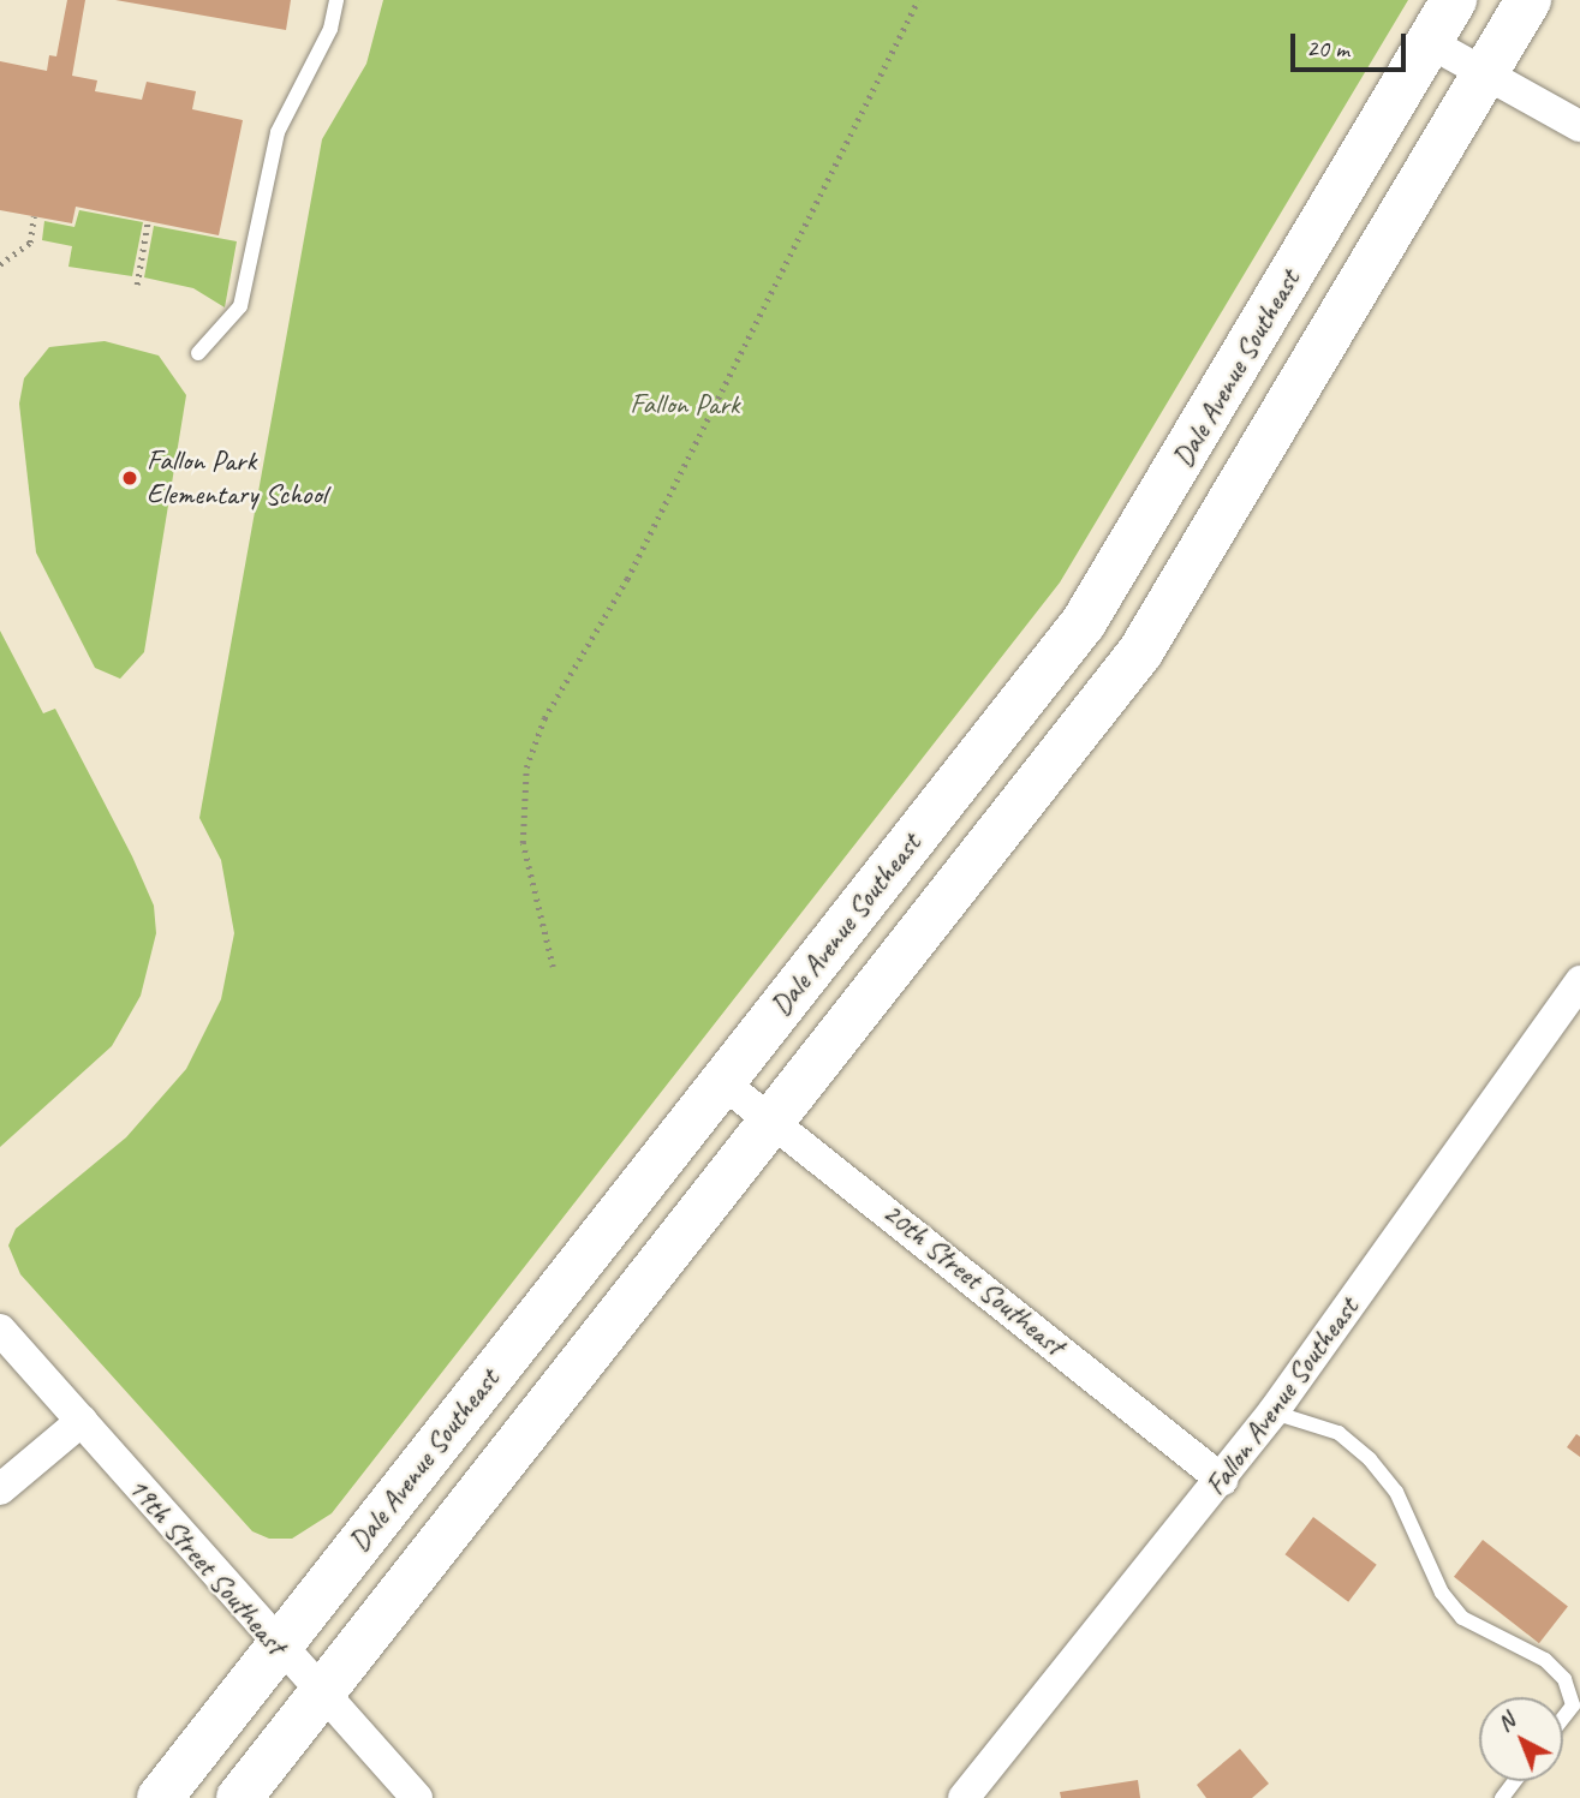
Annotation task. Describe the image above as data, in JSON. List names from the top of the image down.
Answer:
{
  "streets": {
    "main road": ["Dale Avenue Southeast"],
    "street": ["20th Street Southeast", "Fallon Avenue Southeast", "19th Street Southeast"]
  },
  "crossings": [
    ["Dale Avenue Southeast", "20th Street Southeast"],
    ["Dale Avenue Southeast", "19th Street Southeast"],
    ["20th Street Southeast", "Fallon Avenue Southeast"]
  ],
  "parks": ["Fallon Park"],
  "places": ["Fallon Park Elementary School"],
  "scale_bar": "20 m",
  "north": "top left"
}
